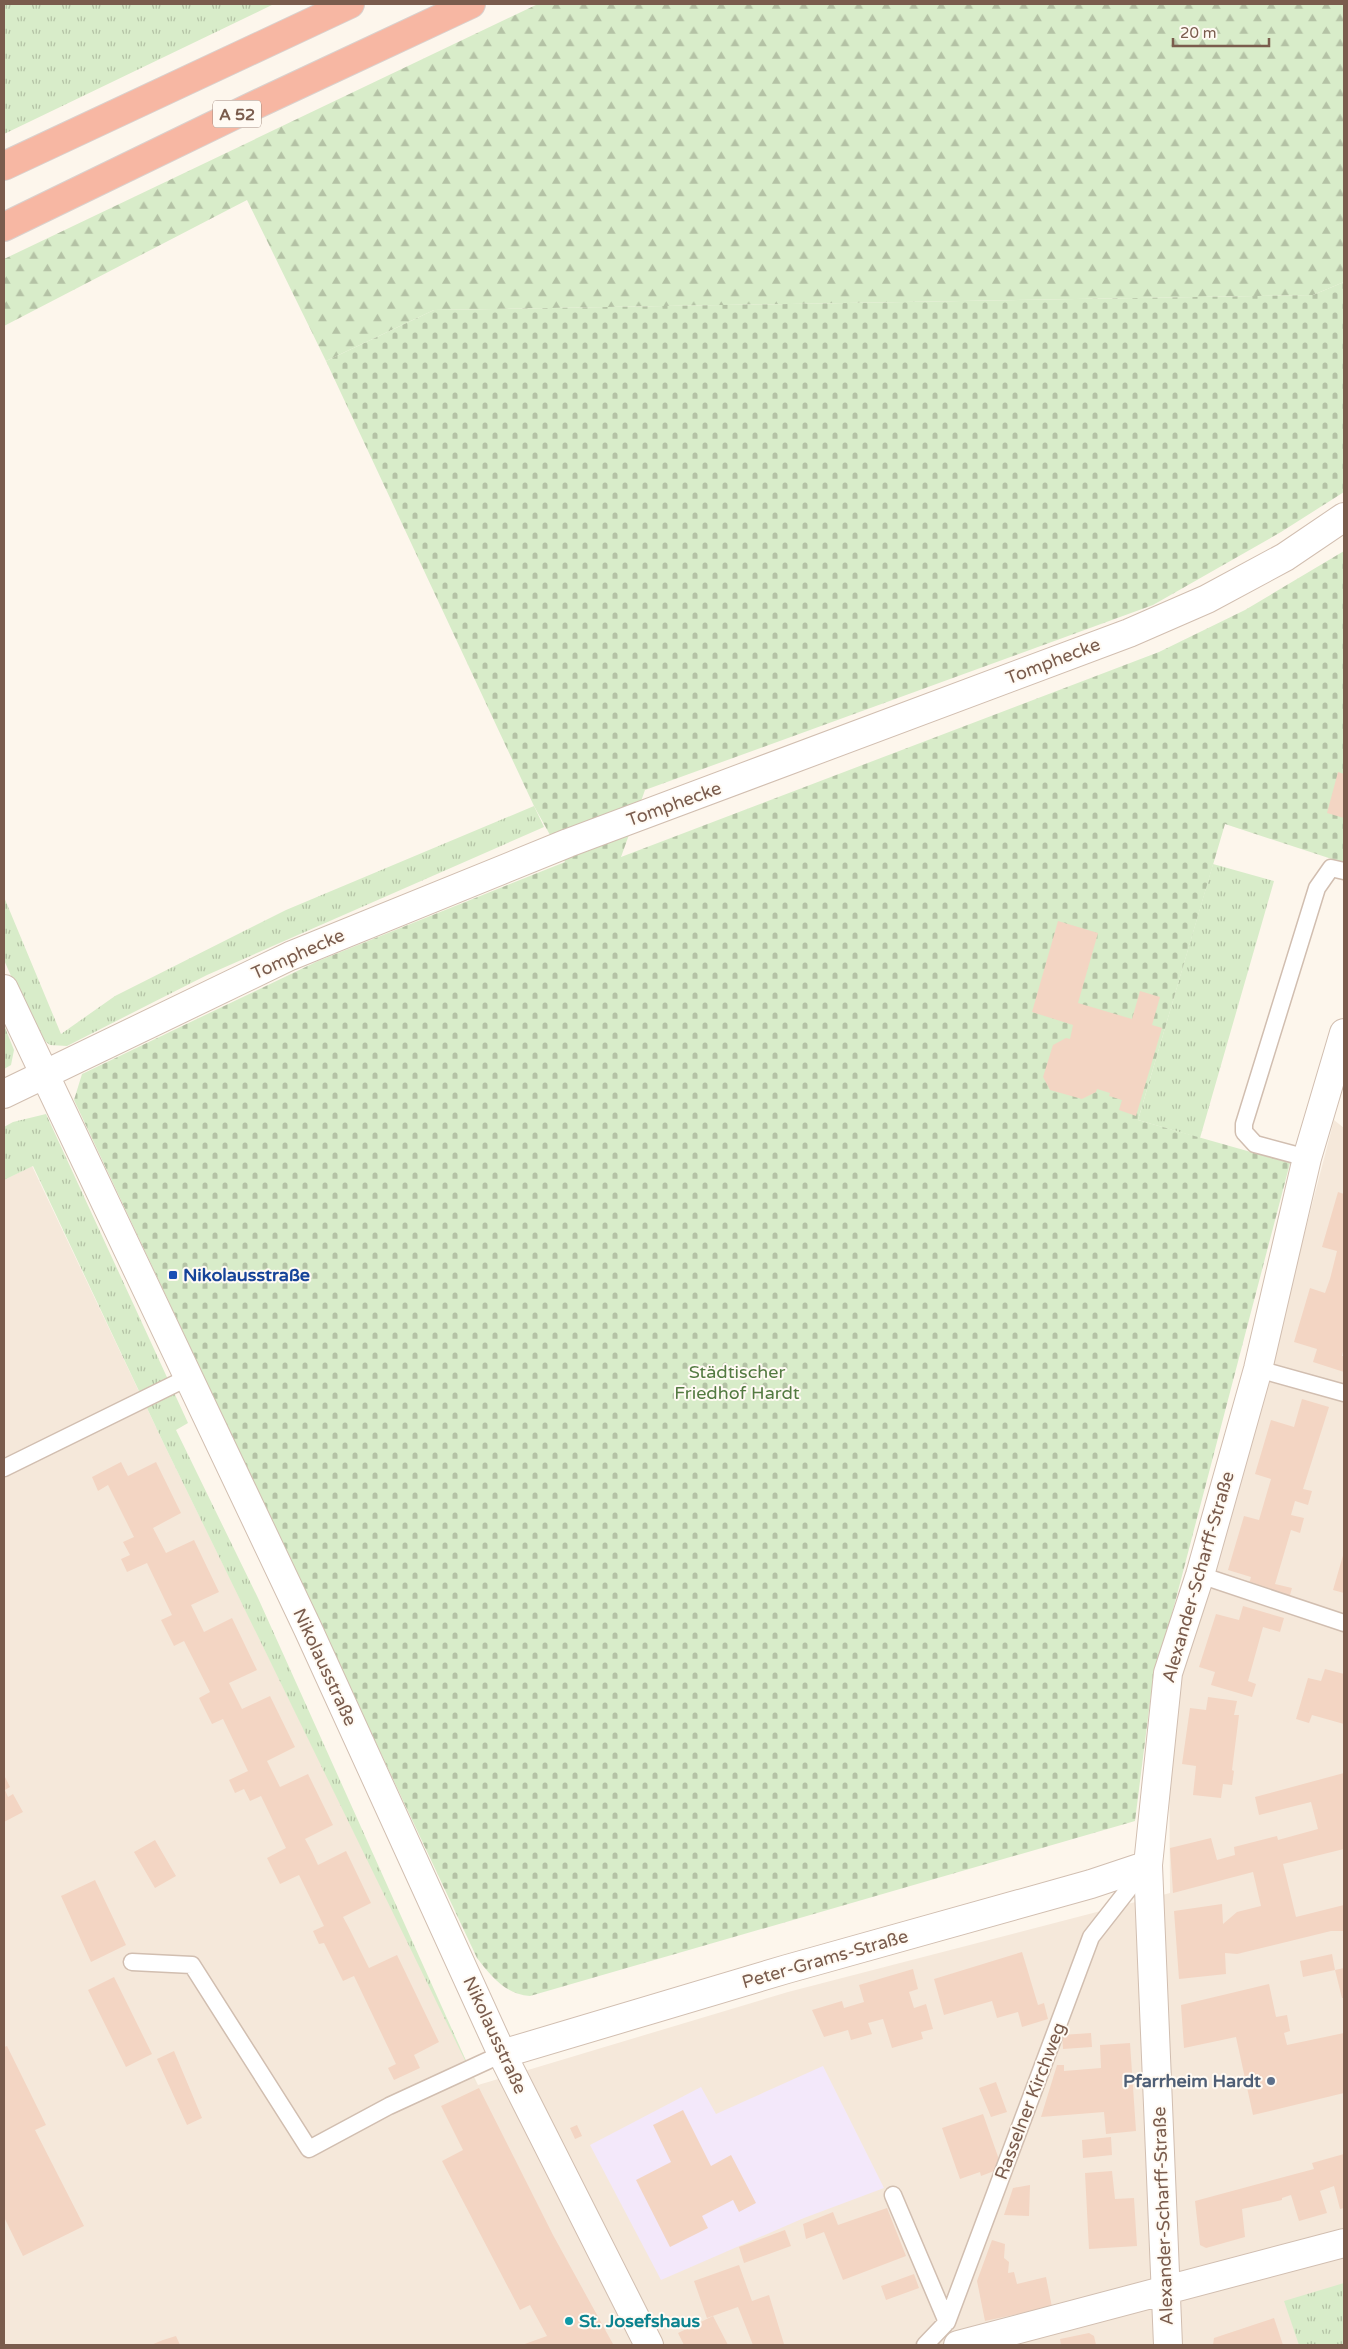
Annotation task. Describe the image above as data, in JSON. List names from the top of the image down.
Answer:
{
  "streets": {
    "highway": ["A 52"],
    "street": [
      "Tomphecke",
      "Alexander-Scharff-Straße",
      "Nikolausstraße",
      "Peter-Grams-Straße"
    ],
    "lane": ["Rasselner Kirchweg"]
  },
  "crossings": [
    ["Tomphecke", "Nikolausstraße"],
    ["Alexander-Scharff-Straße", "Peter-Grams-Straße"],
    ["Alexander-Scharff-Straße", "Rasselner Kirchweg"],
    ["Nikolausstraße", "Peter-Grams-Straße"],
    ["Peter-Grams-Straße", "Rasselner Kirchweg"]
  ],
  "parks": ["Städtischer Friedhof Hardt"],
  "places": {
    "transit": ["Nikolausstraße"],
    "other": ["Pfarrheim Hardt", "St. Josefshaus"]
  },
  "scale_bar": "20 m"
}
